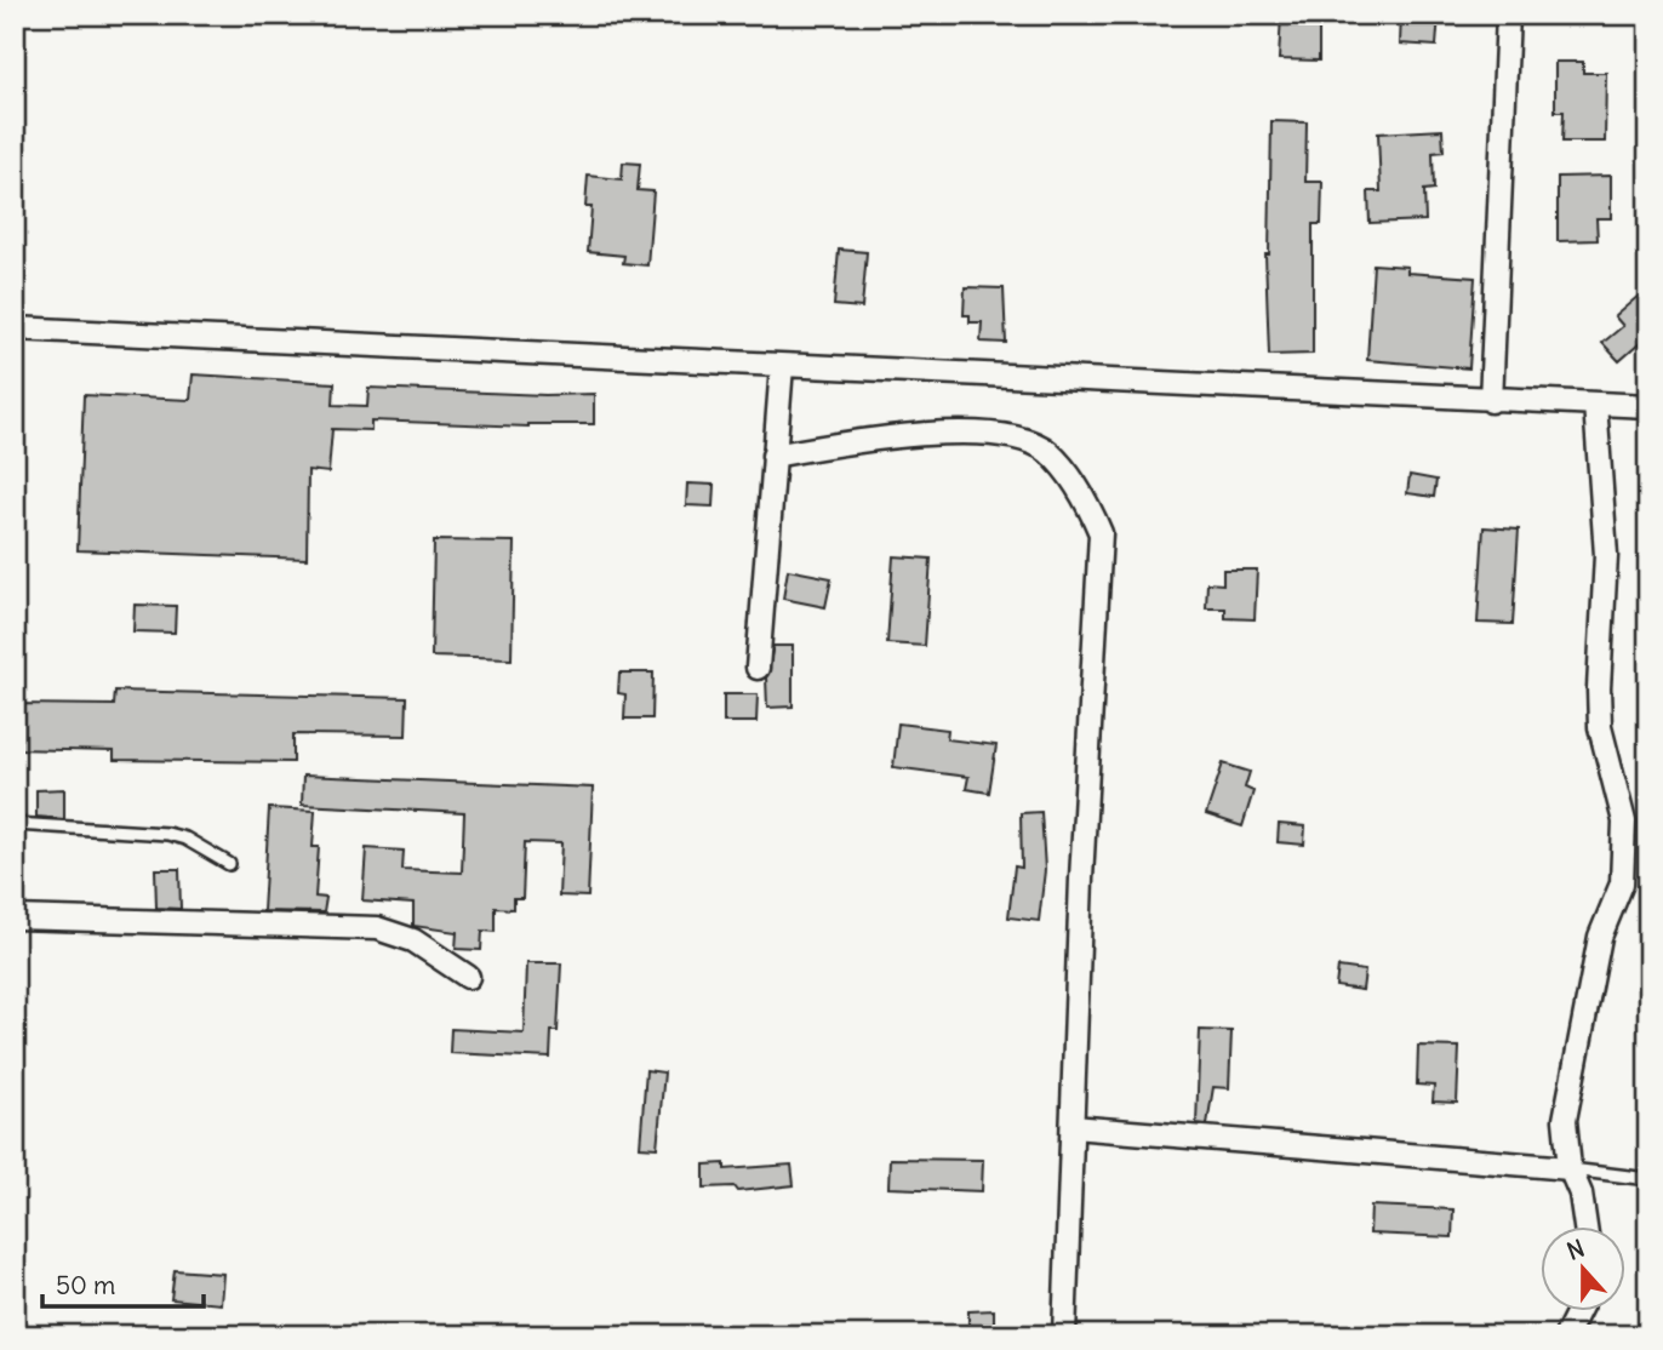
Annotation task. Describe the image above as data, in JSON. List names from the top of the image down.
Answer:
{
  "scale_bar": "50 m",
  "north": "top"
}
